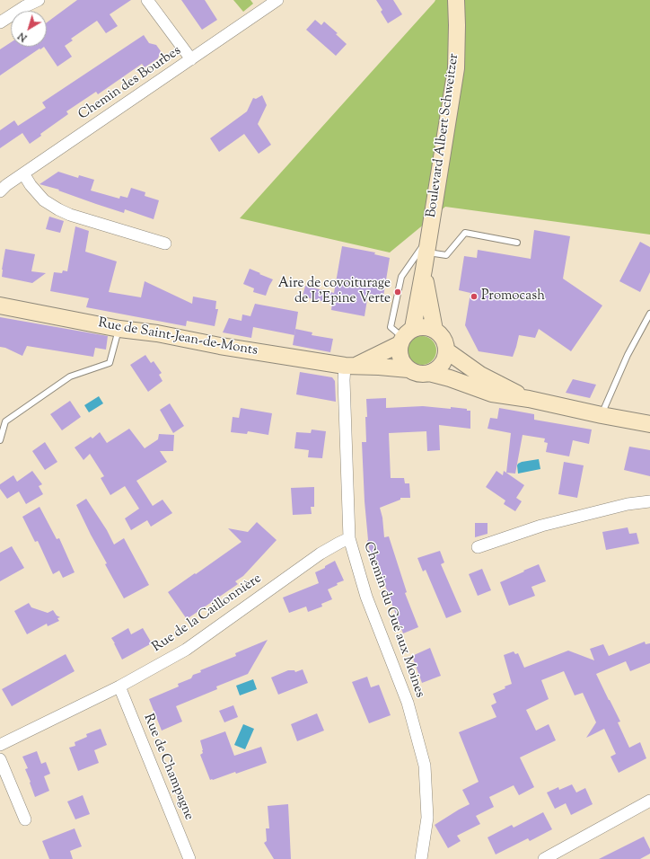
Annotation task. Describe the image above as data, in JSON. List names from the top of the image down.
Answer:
{
  "streets": {
    "main road": ["Boulevard Albert Schweitzer", "Rue de Saint-Jean-de-Monts"],
    "street": [
      "Chemin des Bourbes",
      "Rue de la Caillonnière",
      "Chemin du Gué aux Moines",
      "Rue de Champagne"
    ]
  },
  "crossings": [
    ["Boulevard Albert Schweitzer", "Rue de Saint-Jean-de-Monts"],
    ["Rue de Saint-Jean-de-Monts", "Chemin du Gué aux Moines"],
    ["Rue de la Caillonnière", "Chemin du Gué aux Moines"],
    ["Rue de la Caillonnière", "Rue de Champagne"]
  ],
  "places": ["Aire de covoiturage de L'Epine Verte", "Promocash"],
  "north": "bottom left"
}
